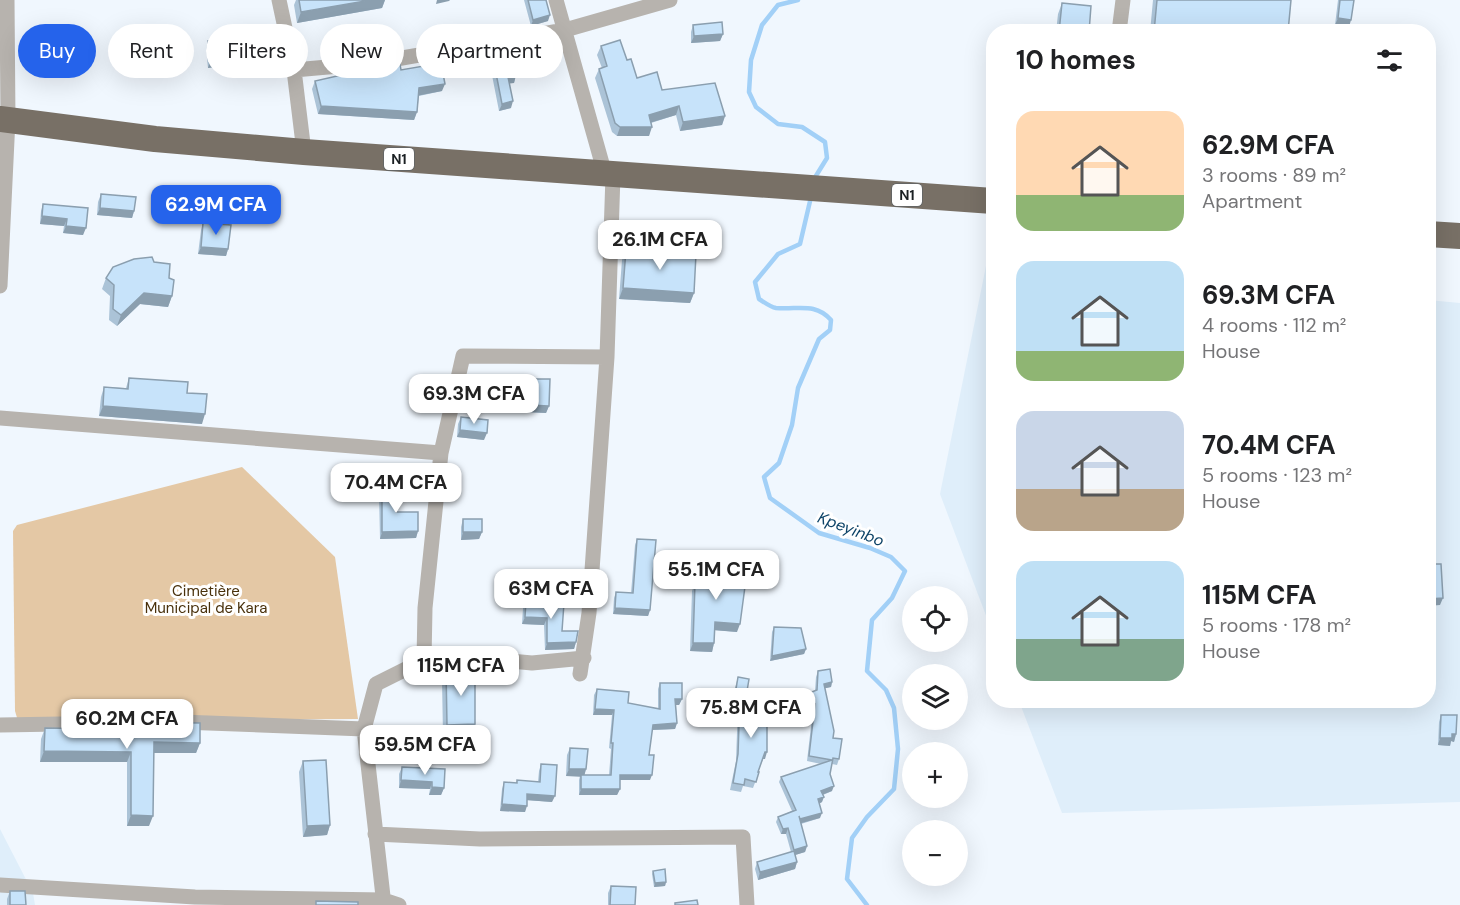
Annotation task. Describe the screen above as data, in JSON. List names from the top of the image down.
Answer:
{
  "streets": {
    "highway": ["N1"]
  },
  "water": ["Kpeyinbo"],
  "parks": ["Cimetière Municipal de Kara"],
  "page": {
    "chip": [
      "Buy",
      "Rent",
      "Filters",
      "New",
      "Apartment"
    ],
    "heading": "10 homes",
    "list": [
      {
        "name": "62.9M CFA",
        "note": "3 rooms · 89 m² · Apartment"
      },
      {
        "name": "69.3M CFA",
        "note": "4 rooms · 112 m² · House"
      },
      {
        "name": "70.4M CFA",
        "note": "5 rooms · 123 m² · House"
      },
      {
        "name": "115M CFA",
        "note": "5 rooms · 178 m² · House"
      }
    ],
    "price": [
      "62.9M CFA",
      "26.1M CFA",
      "69.3M CFA",
      "70.4M CFA",
      "55.1M CFA",
      "63M CFA",
      "115M CFA",
      "75.8M CFA",
      "60.2M CFA",
      "59.5M CFA"
    ],
    "map_buttons": ["+", "−"]
  }
}
